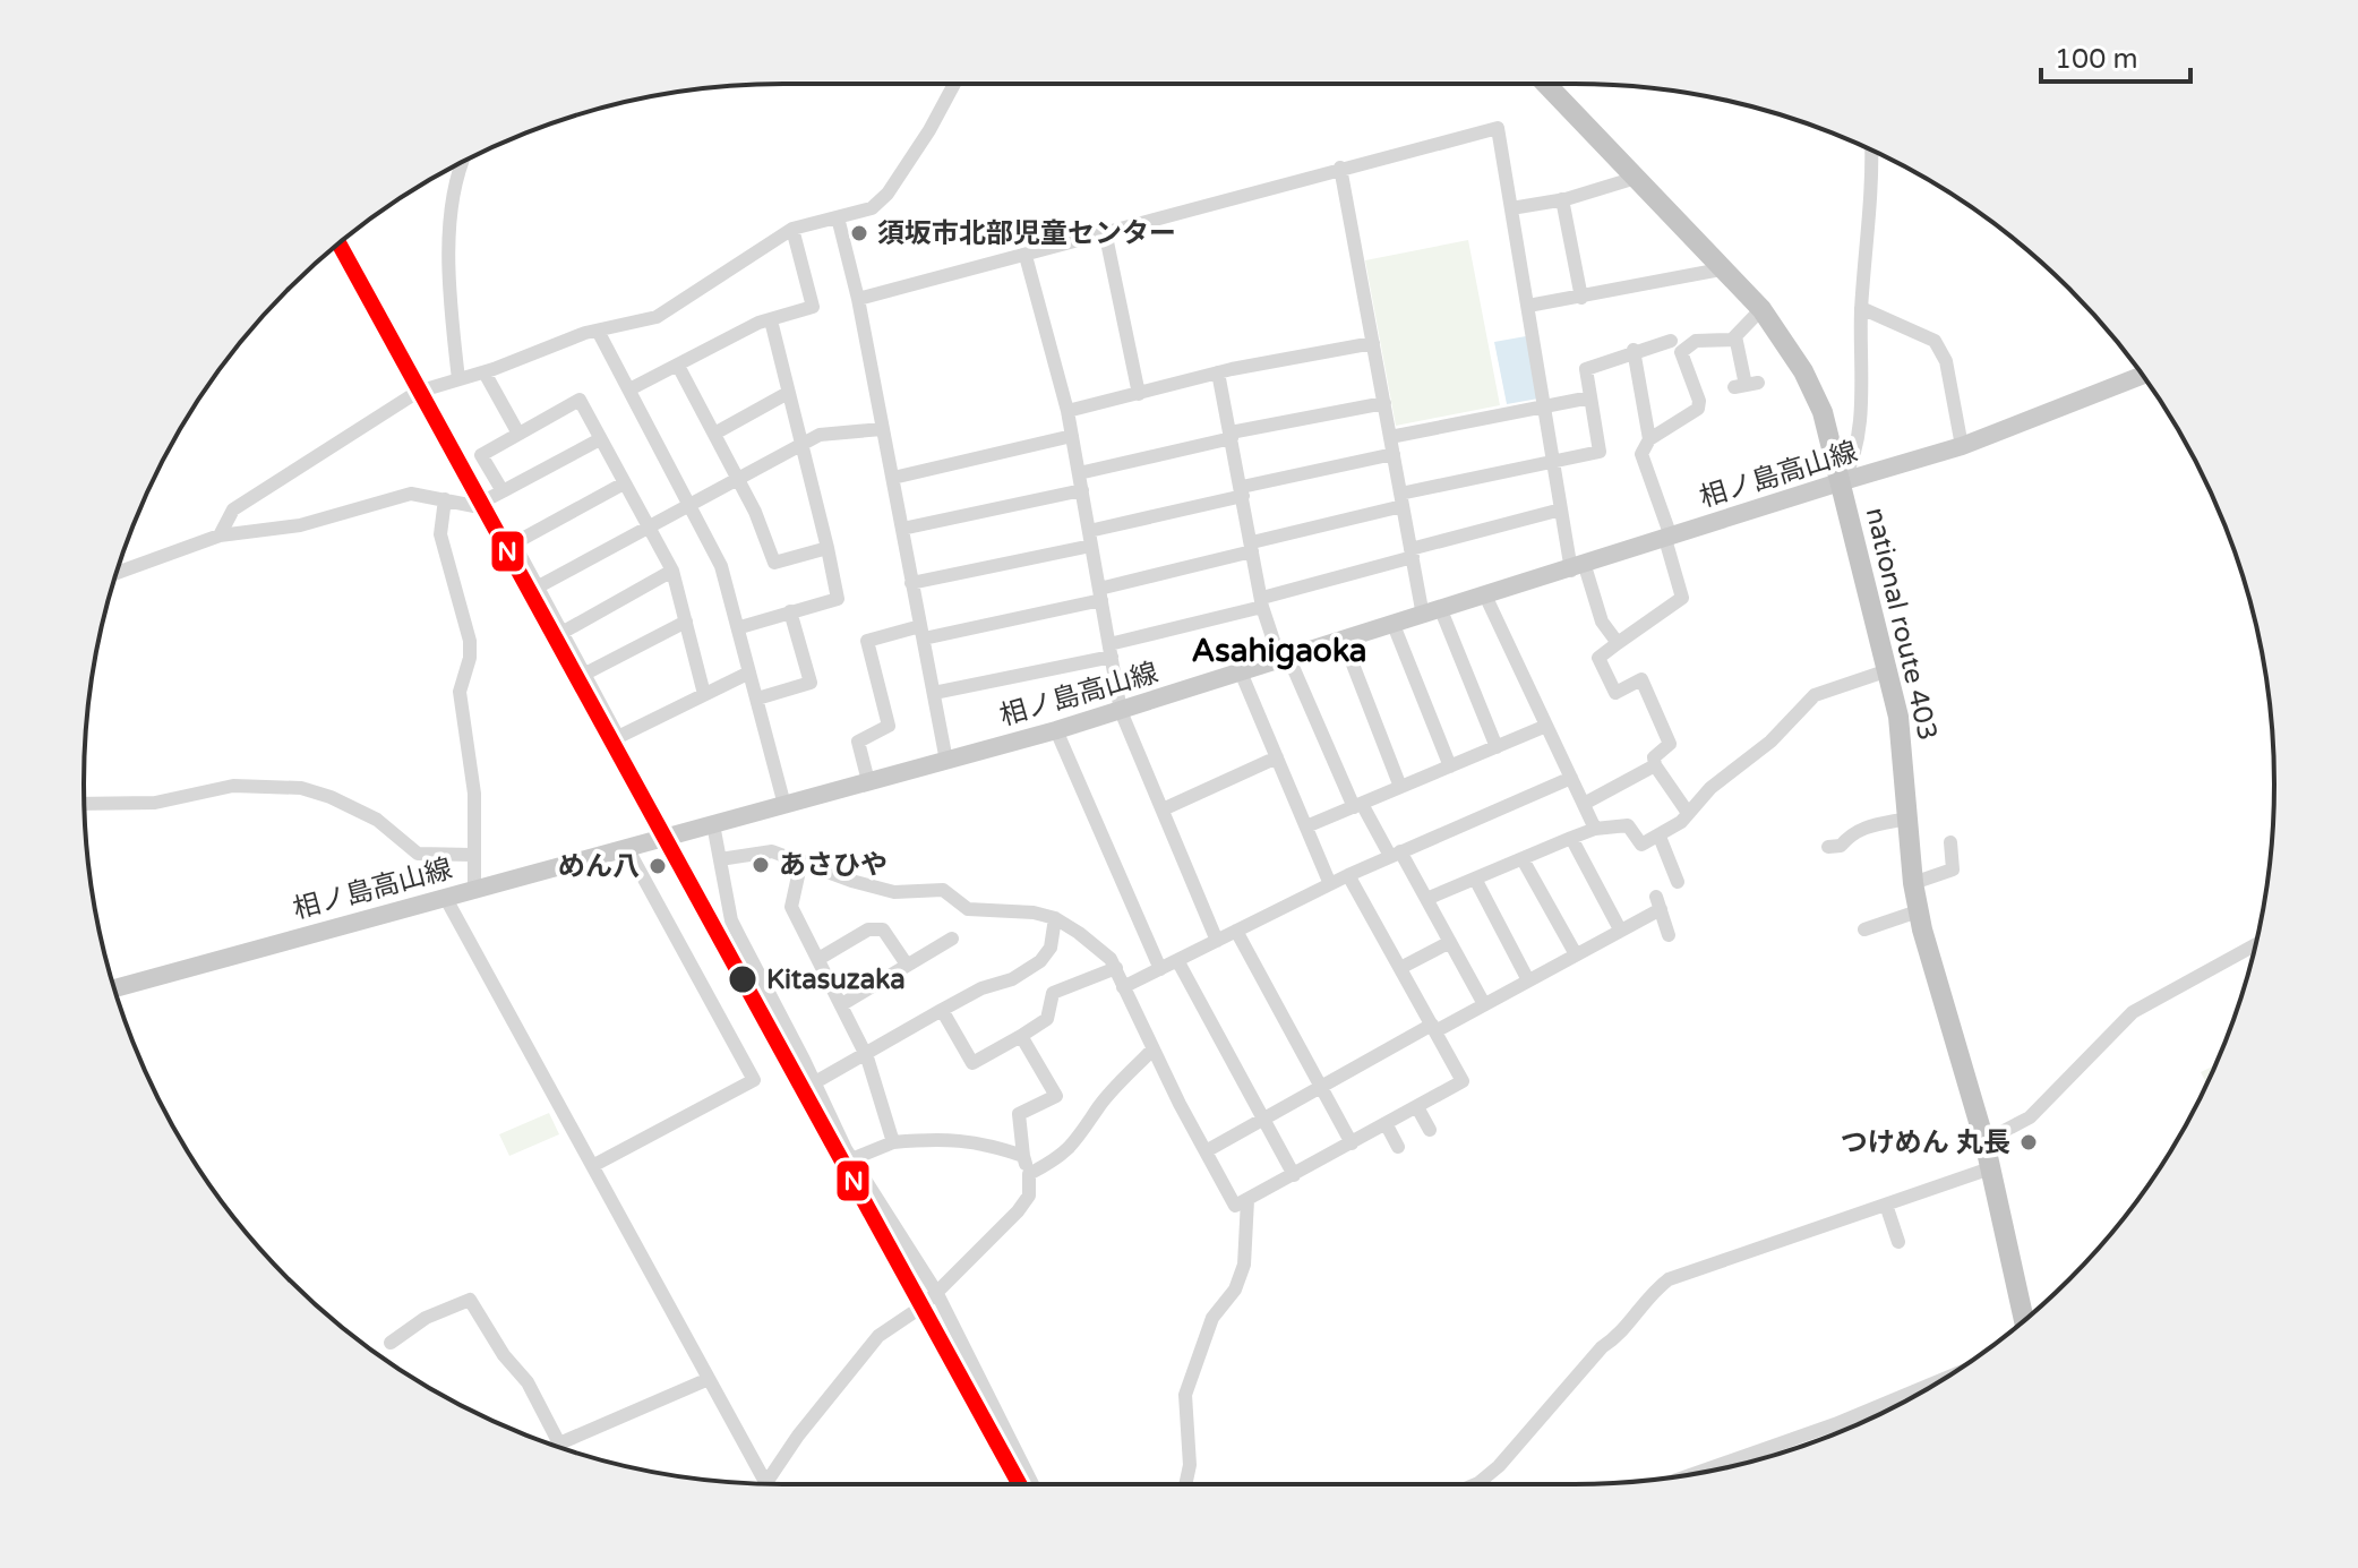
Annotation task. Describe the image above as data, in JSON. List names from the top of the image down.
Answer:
{
  "streets": {
    "highway": ["national route 403"],
    "main road": ["相ノ島高山線"]
  },
  "crossings": [
    ["相ノ島高山線", "national route 403"]
  ],
  "districts": ["Asahigaoka"],
  "places": [
    "須坂市北部児童センター",
    "あさひや",
    "めん八",
    "Kitasuzaka",
    "つけめん 丸長"
  ],
  "lines": ["transit line N"],
  "scale_bar": "100 m"
}
